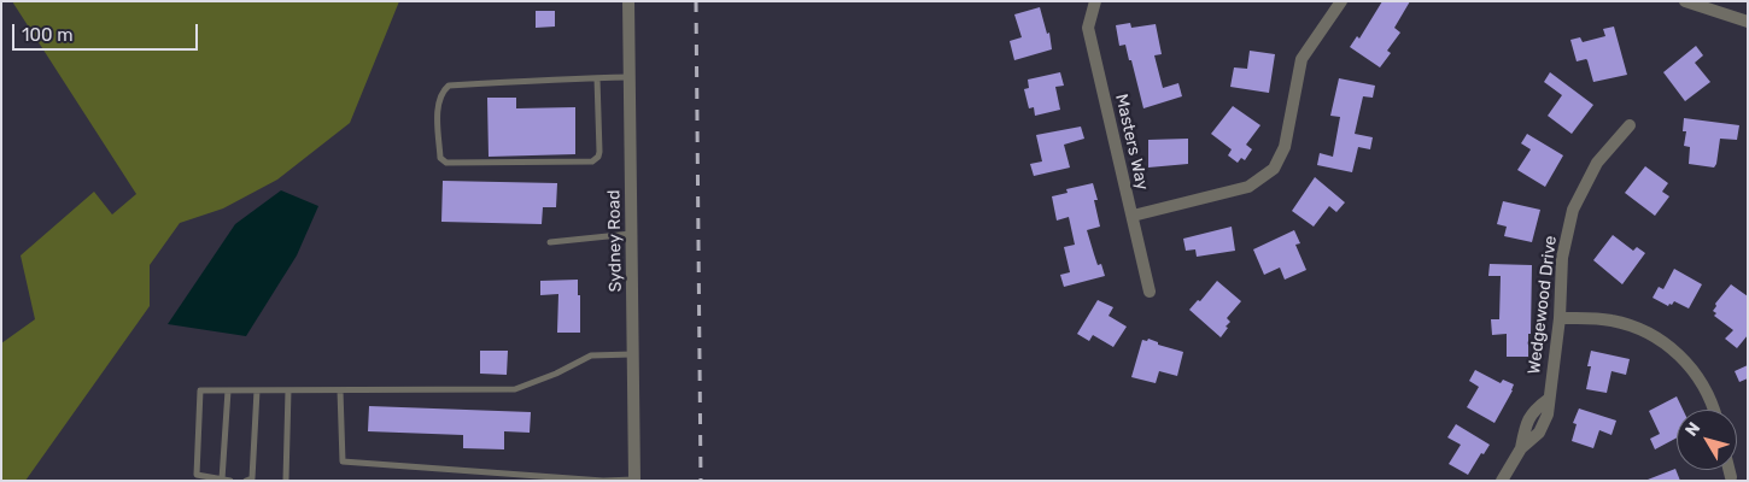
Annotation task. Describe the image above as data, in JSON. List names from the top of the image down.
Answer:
{
  "streets": {
    "street": ["Masters Way", "Sydney Road", "Wedgewood Drive"]
  },
  "scale_bar": "100 m",
  "north": "top left"
}
